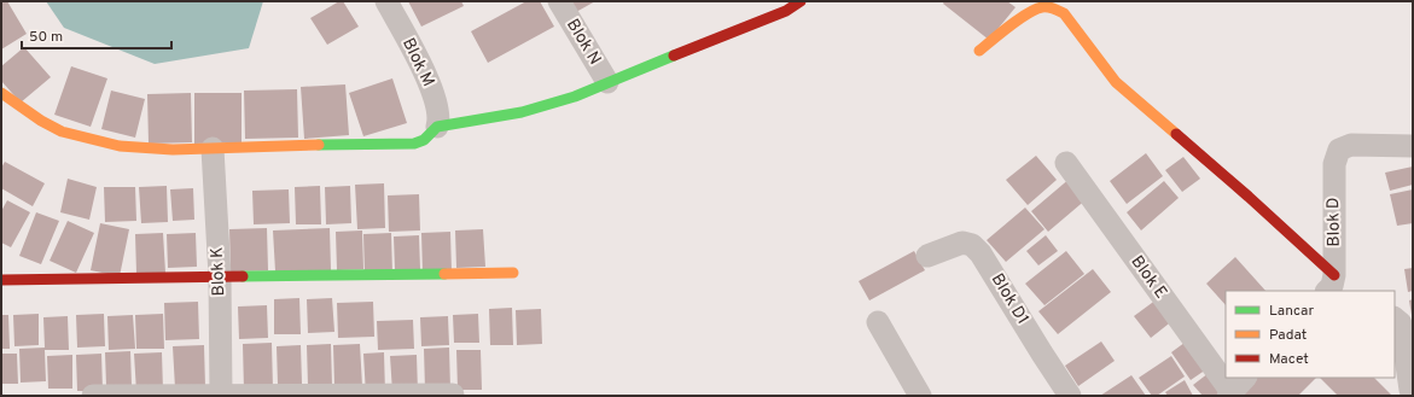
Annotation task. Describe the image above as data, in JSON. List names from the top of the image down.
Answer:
{
  "streets": {
    "street": [
      "Blok N",
      "Blok M",
      "Blok D",
      "Blok K",
      "Blok E",
      "Blok D1"
    ]
  },
  "legend": ["Lancar", "Padat", "Macet"],
  "scale_bar": "50 m"
}
